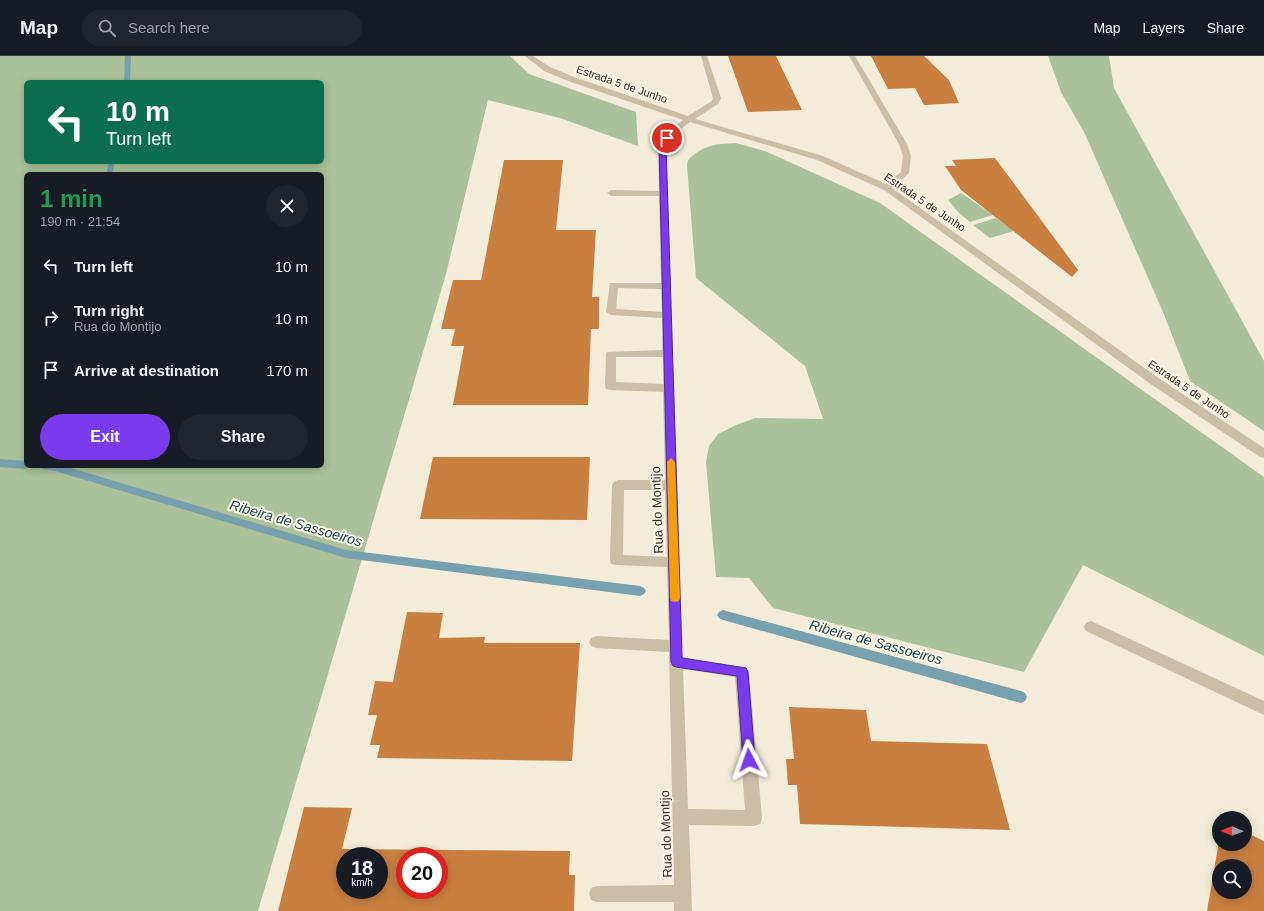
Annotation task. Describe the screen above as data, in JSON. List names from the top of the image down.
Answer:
{
  "streets": {
    "street": ["Estrada 5 de Junho", "Rua do Montijo"]
  },
  "crossings": [
    ["Estrada 5 de Junho", "Rua do Montijo"]
  ],
  "water": ["Ribeira de Sassoeiros"],
  "north": "left",
  "page": {
    "header": "Map",
    "search": "Search here",
    "nav": ["Map", "Layers", "Share"],
    "turn": ["10 m", "Turn left"],
    "heading": ["1 min", "190 m · 21:54"],
    "list": [
      {
        "name": "Turn left",
        "value": "10 m"
      },
      {
        "name": "Turn right",
        "note": "Rua do Montijo",
        "value": "10 m"
      },
      {
        "name": "Arrive at destination",
        "value": "170 m"
      }
    ],
    "buttons": ["Exit", "Share"],
    "speed": "18 km/h",
    "limit": "20"
  }
}
